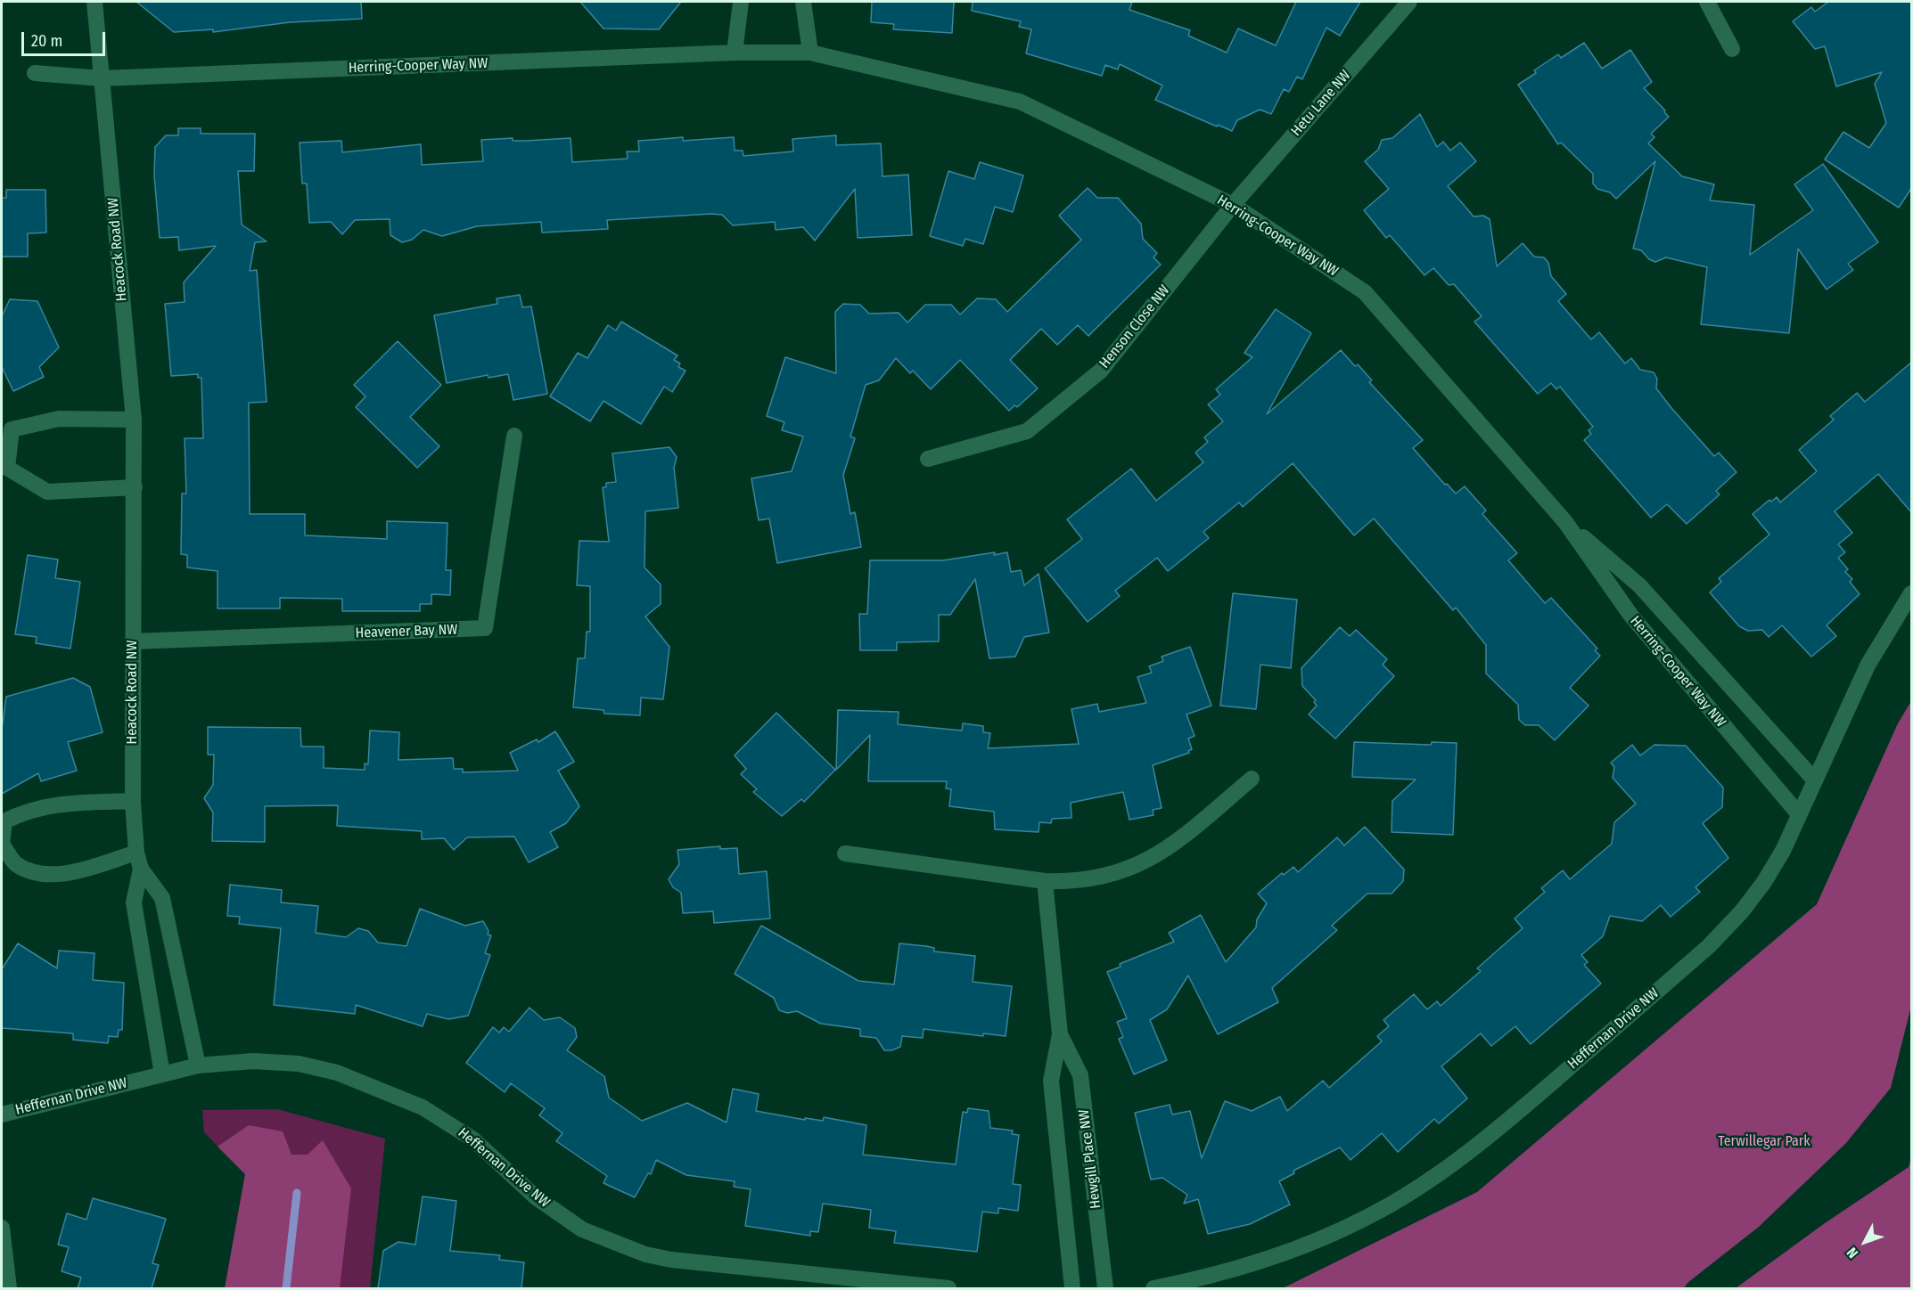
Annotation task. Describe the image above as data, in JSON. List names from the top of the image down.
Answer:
{
  "streets": {
    "street": [
      "Herring-Cooper Way NW",
      "Hetu Lane NW",
      "Heacock Road NW",
      "Henson Close NW",
      "Heavener Bay NW",
      "Heffernan Drive NW",
      "Hewgill Place NW"
    ]
  },
  "crossings": [
    ["Herring-Cooper Way NW", "Hetu Lane NW"],
    ["Herring-Cooper Way NW", "Heacock Road NW"],
    ["Herring-Cooper Way NW", "Henson Close NW"],
    ["Herring-Cooper Way NW", "Heffernan Drive NW"],
    ["Hetu Lane NW", "Henson Close NW"],
    ["Heacock Road NW", "Heavener Bay NW"],
    ["Heacock Road NW", "Heffernan Drive NW"]
  ],
  "parks": ["Terwillegar Park"],
  "scale_bar": "20 m",
  "north": "bottom left"
}
